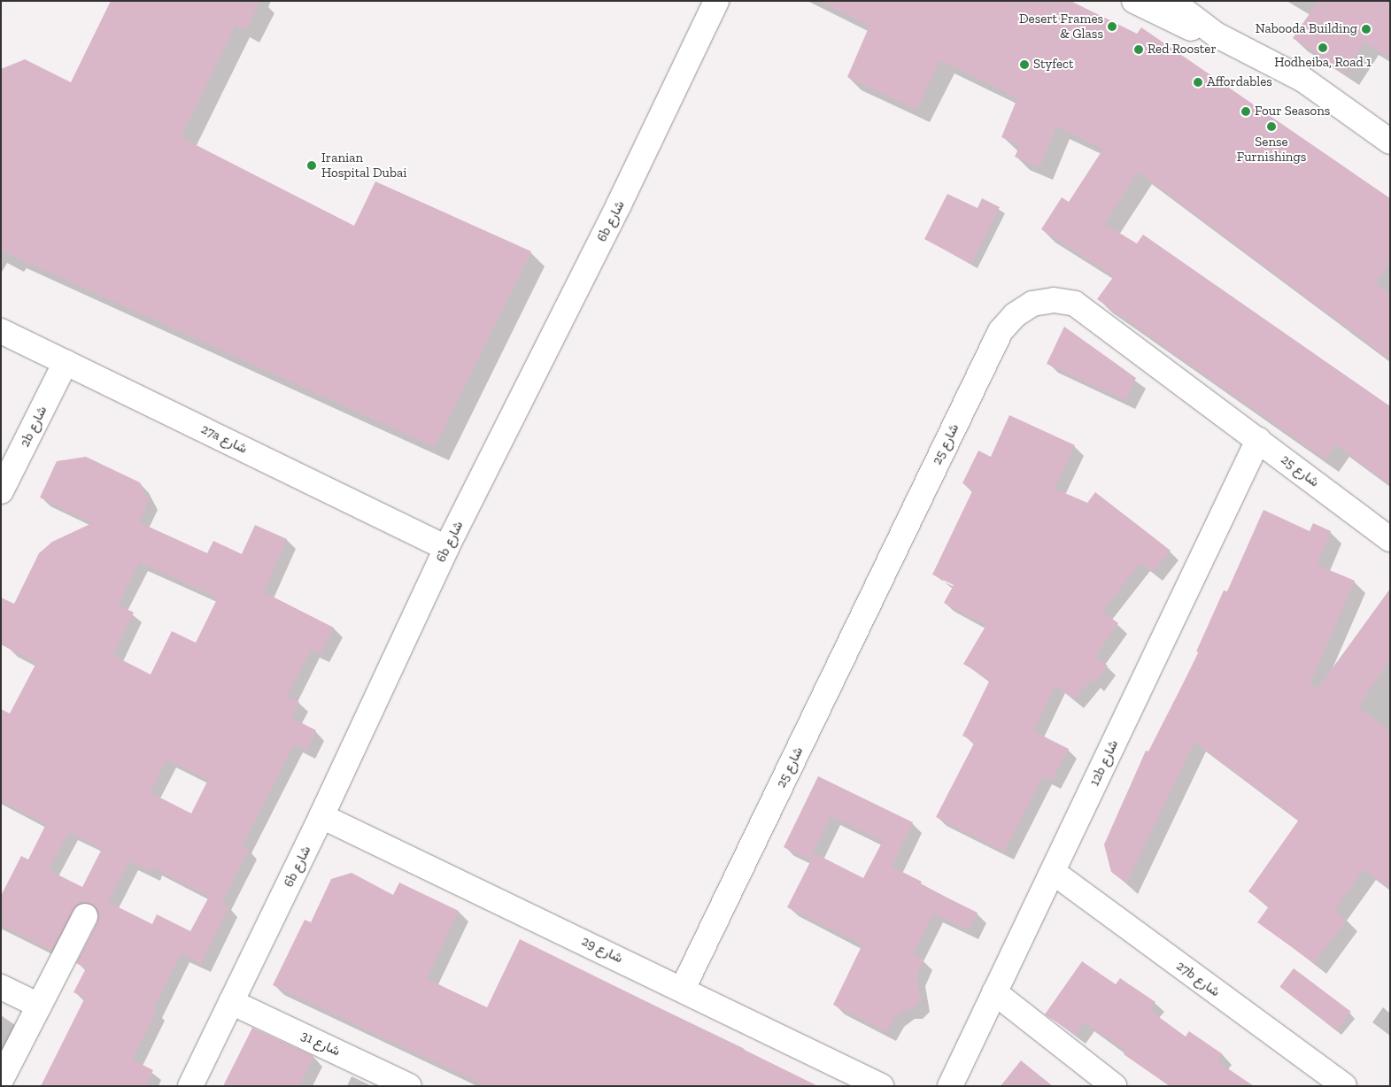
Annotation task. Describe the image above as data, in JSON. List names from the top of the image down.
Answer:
{
  "streets": {
    "street": [
      "6b شارع",
      "2b شارع",
      "27a شارع",
      "شارع 25",
      "12b شارع",
      "شارع 29",
      "27b شارع",
      "شارع 31"
    ]
  },
  "crossings": [
    ["6b شارع", "27a شارع"],
    ["6b شارع", "شارع 29"],
    ["6b شارع", "شارع 31"],
    ["2b شارع", "27a شارع"],
    ["شارع 25", "12b شارع"],
    ["شارع 25", "شارع 29"],
    ["12b شارع", "27b شارع"]
  ],
  "places": [
    "Desert Frames & Glass",
    "Nabooda Building",
    "Hodheiba, Road 1",
    "Red Rooster",
    "Styfect",
    "Affordables",
    "Four Seasons",
    "Sense Furnishings",
    "Iranian Hospital Dubai"
  ]
}
